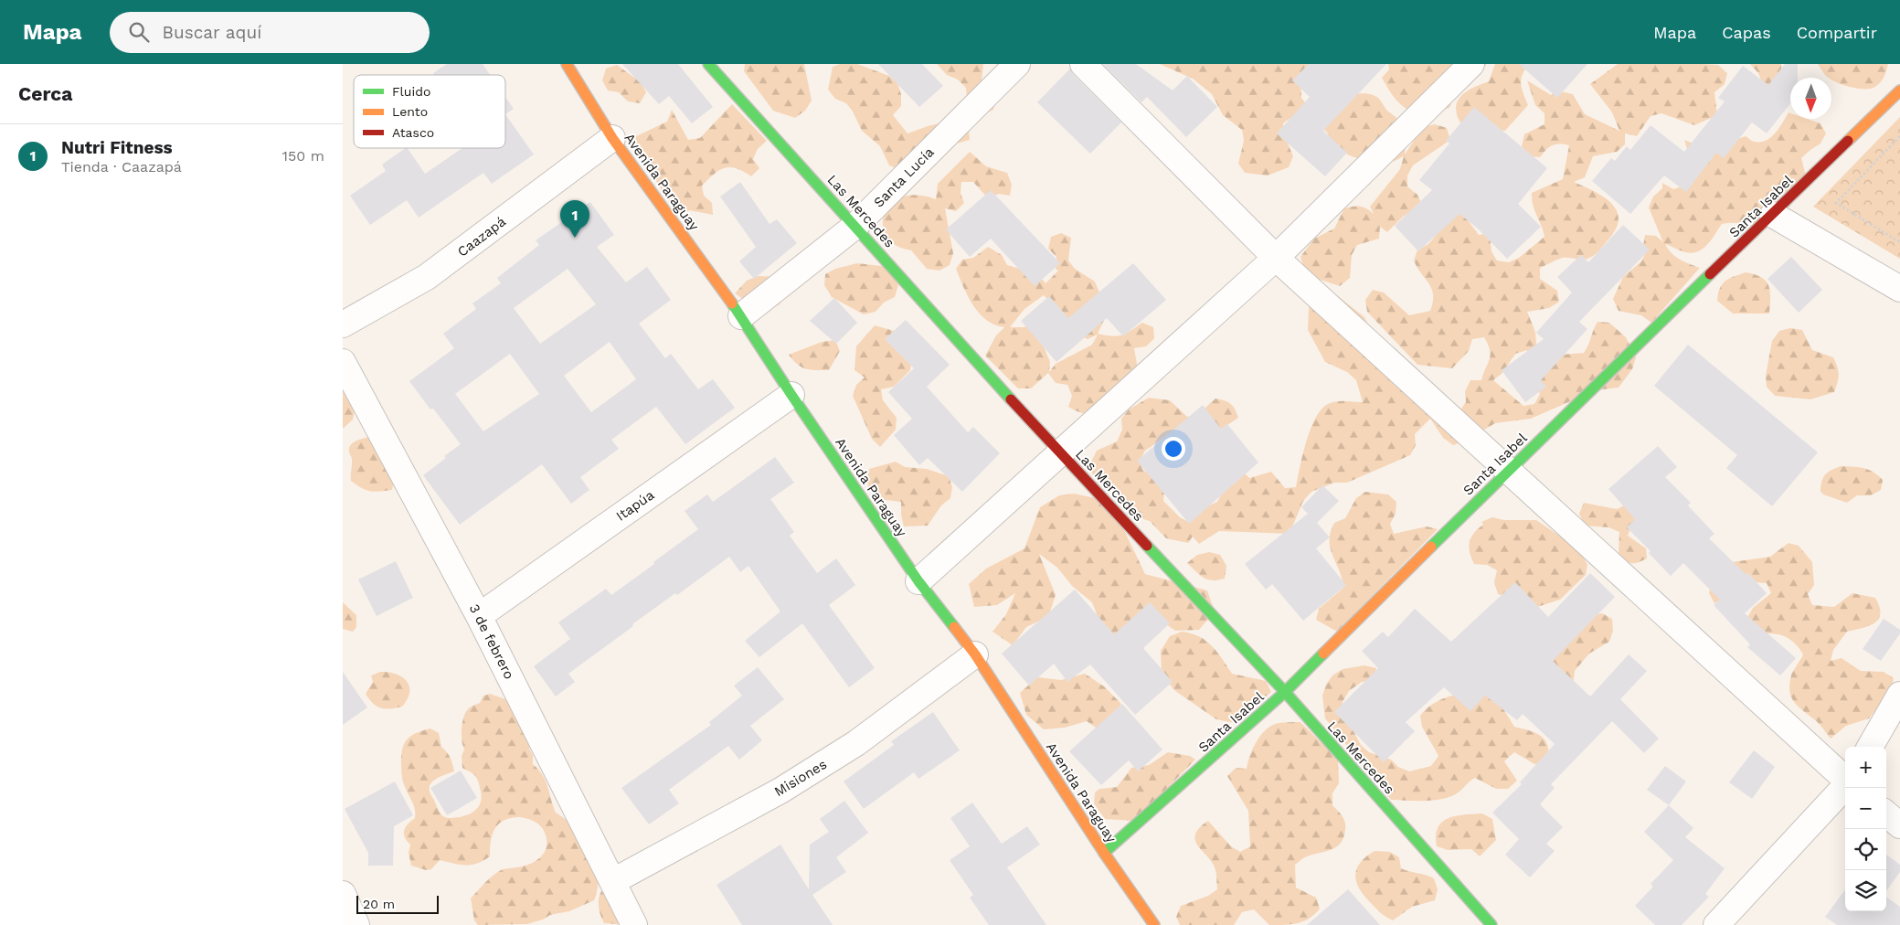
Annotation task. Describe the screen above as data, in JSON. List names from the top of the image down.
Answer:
{
  "streets": {
    "street": [
      "Santa Lucía",
      "Avenida Paraguay",
      "Santa Isabel",
      "Las Mercedes",
      "Caazapá",
      "Itapúa",
      "3 de febrero",
      "Misiones"
    ]
  },
  "crossings": [
    ["Santa Lucía", "Avenida Paraguay"],
    ["Santa Lucía", "Las Mercedes"],
    ["Avenida Paraguay", "Santa Isabel"],
    ["Avenida Paraguay", "Caazapá"],
    ["Avenida Paraguay", "Itapúa"],
    ["Avenida Paraguay", "Misiones"],
    ["Santa Isabel", "Las Mercedes"],
    ["Itapúa", "3 de febrero"],
    ["3 de febrero", "Misiones"]
  ],
  "legend": ["Fluido", "Lento", "Atasco"],
  "scale_bar": "20 m",
  "north": "bottom",
  "page": {
    "header": "Mapa",
    "search": "Buscar aquí",
    "nav": ["Mapa", "Capas", "Compartir"],
    "heading": "Cerca",
    "list": [
      {
        "mark": "1",
        "name": "Nutri Fitness",
        "note": "Tienda · Caazapá",
        "value": "150 m"
      }
    ],
    "pins": "1",
    "map_buttons": ["+", "−"],
    "scale": "20 m"
  }
}
